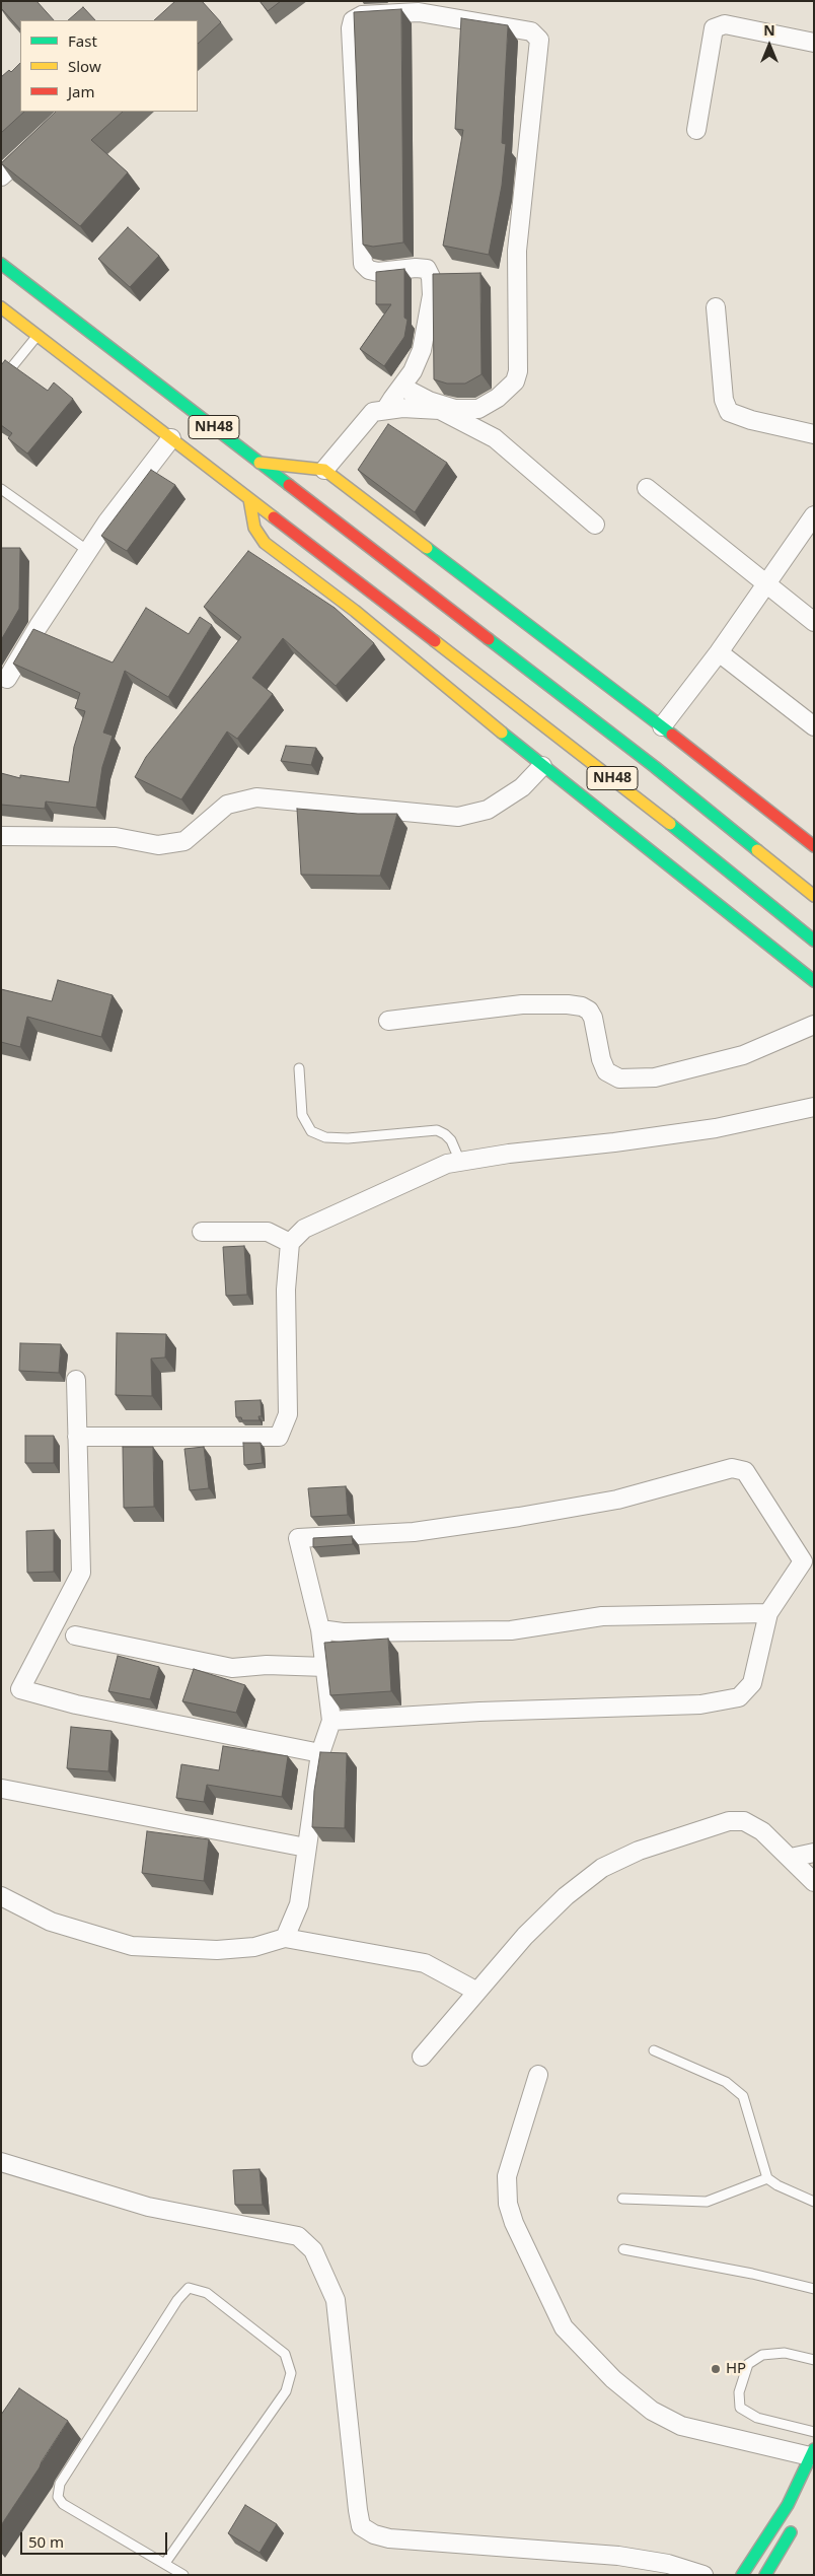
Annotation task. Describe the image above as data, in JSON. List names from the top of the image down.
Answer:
{
  "streets": {
    "main road": ["NH48"]
  },
  "places": ["HP"],
  "legend": ["Fast", "Slow", "Jam"],
  "scale_bar": "50 m",
  "north": "top"
}
